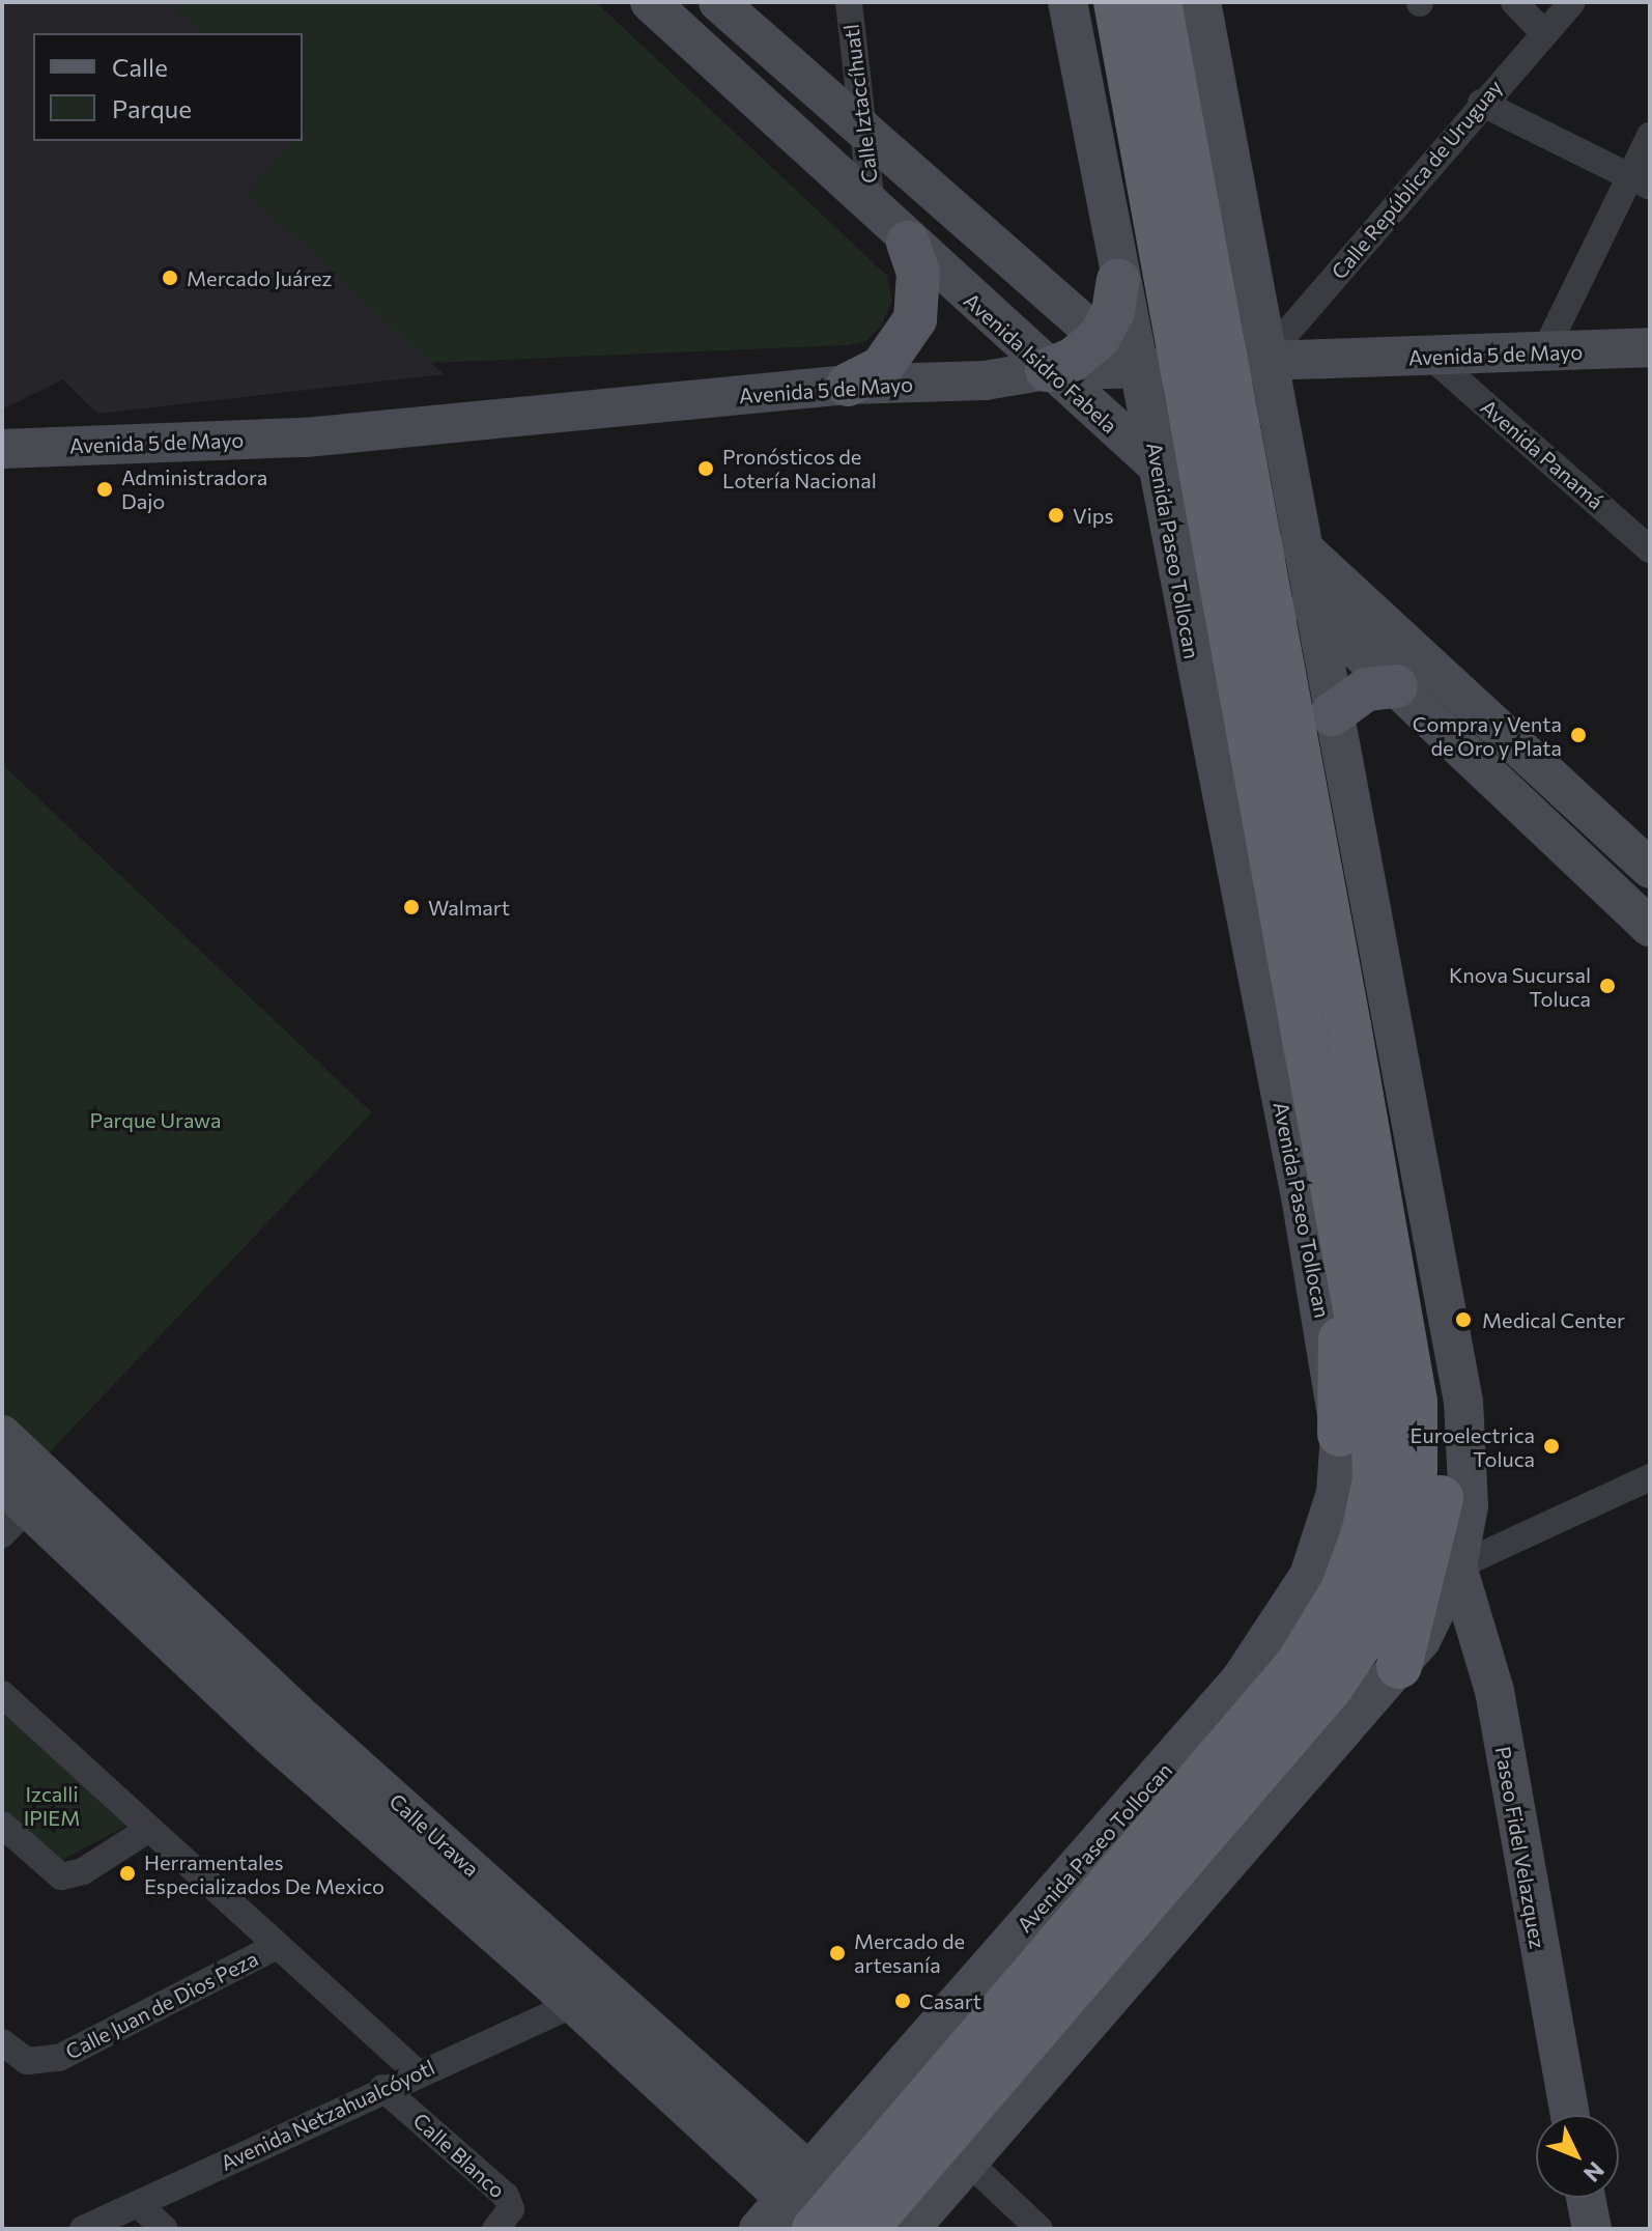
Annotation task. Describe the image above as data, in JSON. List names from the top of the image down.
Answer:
{
  "streets": {
    "highway": ["Avenida Paseo Tollocan"],
    "main road": [
      "Avenida 5 de Mayo",
      "Avenida Isidro Fabela",
      "Calle Urawa",
      "Paseo Fidel Velazquez"
    ],
    "street": [
      "Calle Iztaccíhuatl",
      "Calle República de Uruguay",
      "Avenida Panamá",
      "Calle Juan de Dios Peza",
      "Avenida Netzahualcóyotl",
      "Calle Blanco"
    ]
  },
  "crossings": [
    ["Calle Iztaccíhuatl", "Avenida Isidro Fabela"],
    ["Calle República de Uruguay", "Avenida 5 de Mayo"],
    ["Avenida 5 de Mayo", "Avenida Isidro Fabela"],
    ["Avenida 5 de Mayo", "Avenida Panamá"],
    ["Avenida 5 de Mayo", "Avenida Paseo Tollocan"],
    ["Avenida Isidro Fabela", "Avenida Paseo Tollocan"],
    ["Avenida Paseo Tollocan", "Calle Urawa"],
    ["Calle Urawa", "Avenida Netzahualcóyotl"],
    ["Avenida Netzahualcóyotl", "Calle Blanco"]
  ],
  "parks": ["Parque Urawa", "Izcalli IPIEM"],
  "places": [
    "Mercado Juárez",
    "Pronósticos de Lotería Nacional",
    "Administradora Dajo",
    "Vips",
    "Compra y Venta de Oro y Plata",
    "Walmart",
    "Knova Sucursal Toluca",
    "Medical Center",
    "Euroelectrica Toluca",
    "Herramentales Especializados De Mexico",
    "Mercado de artesanía",
    "Casart"
  ],
  "legend": ["Calle", "Parque"],
  "north": "bottom right"
}
